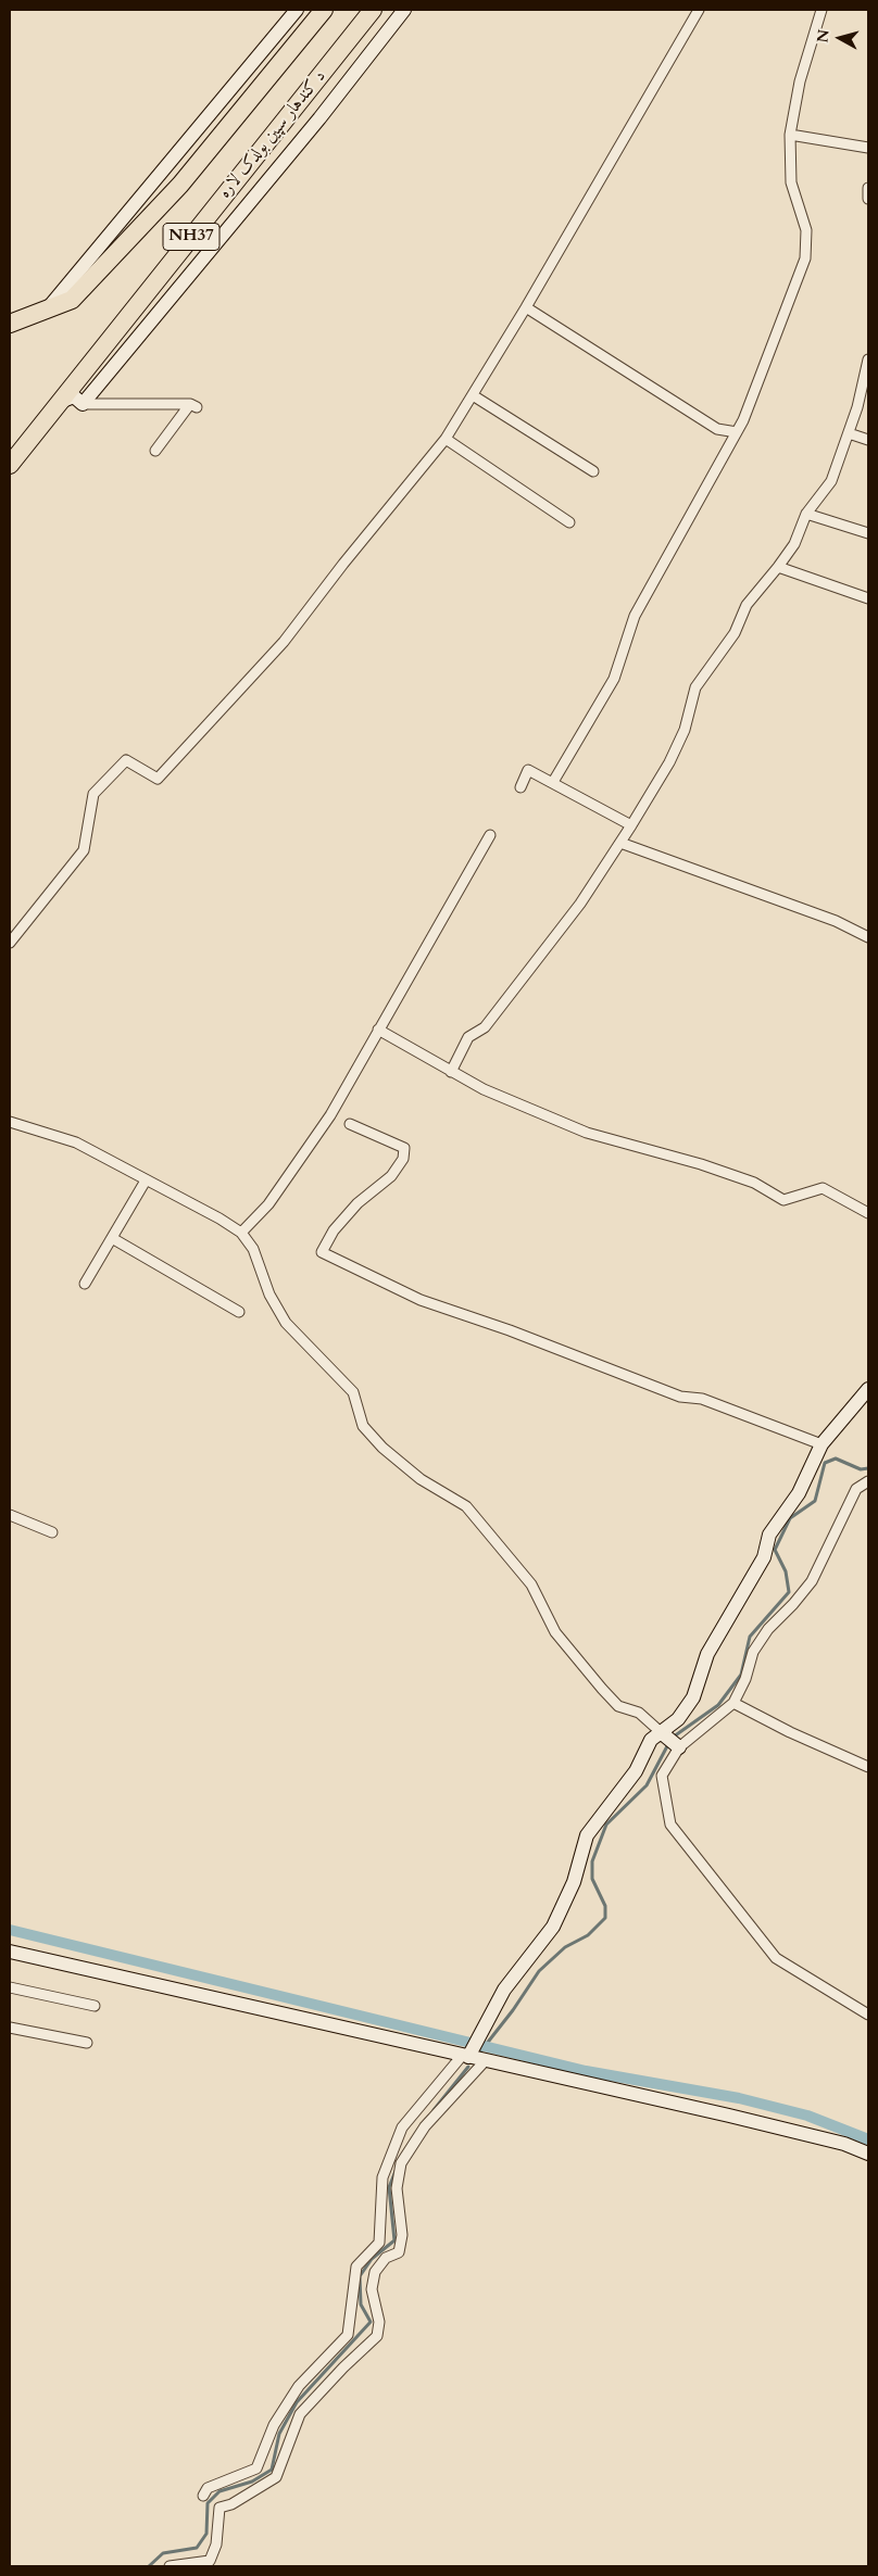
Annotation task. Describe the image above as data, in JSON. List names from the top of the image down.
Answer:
{
  "streets": {
    "highway": ["د کندهار سپین بولدک لاره", "NH37"]
  },
  "north": "left"
}
